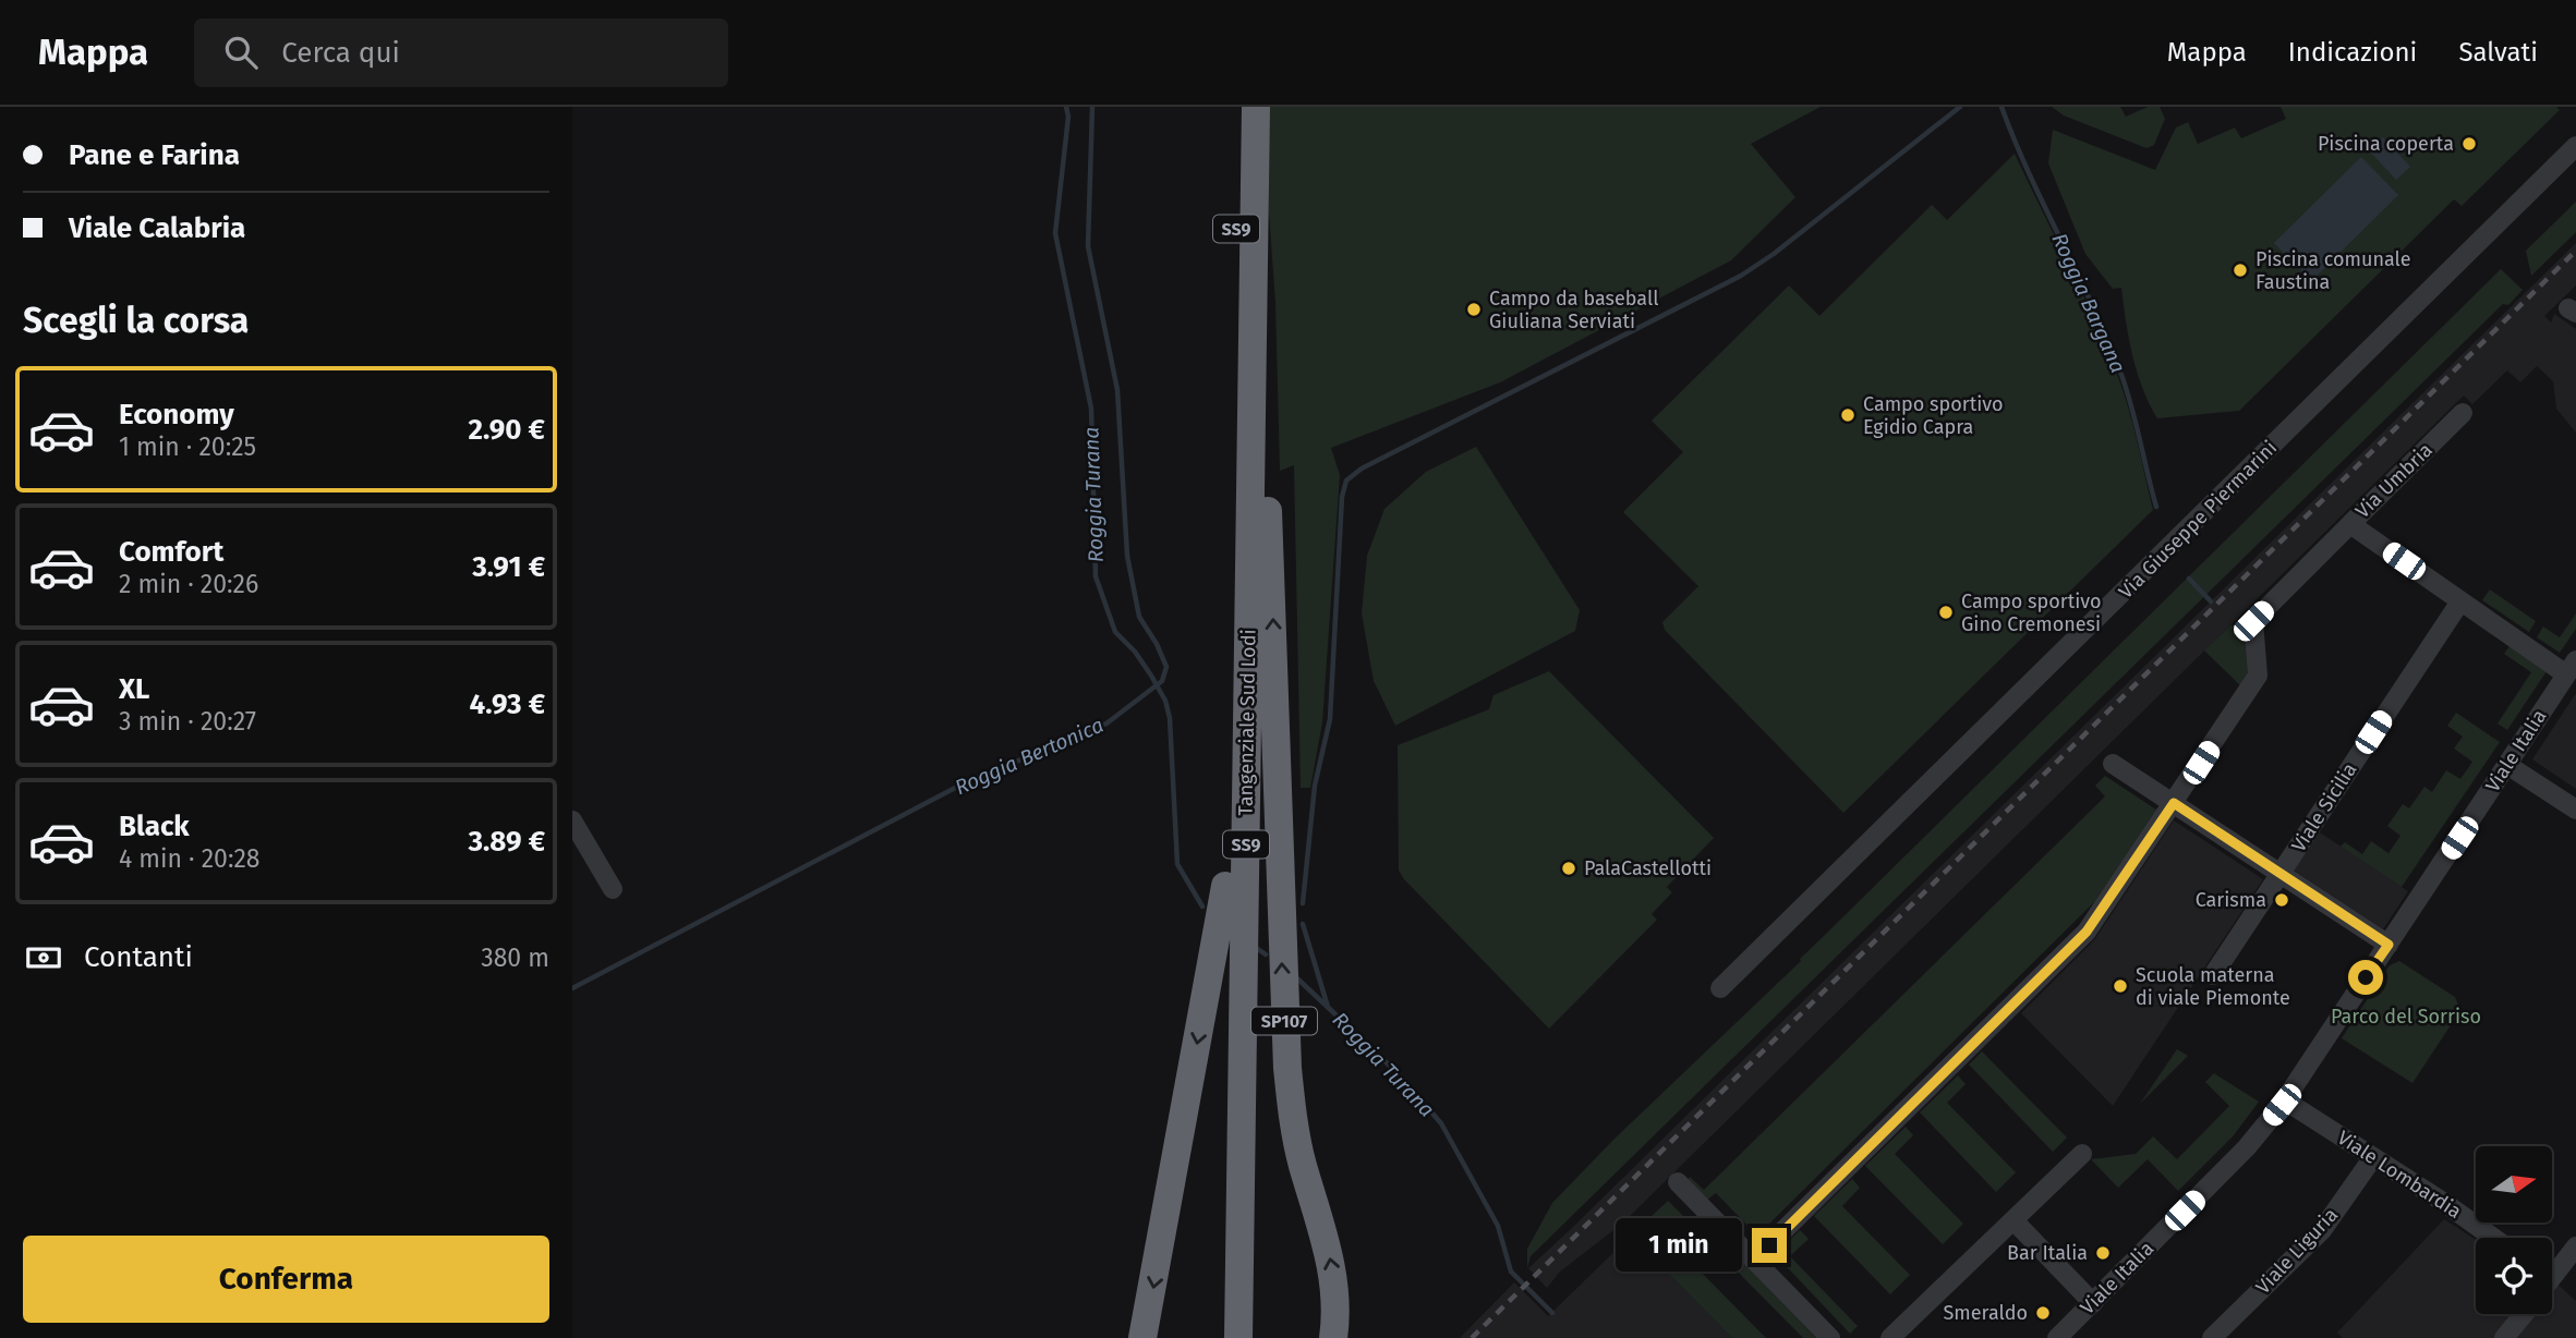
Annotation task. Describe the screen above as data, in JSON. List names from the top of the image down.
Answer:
{
  "streets": {
    "highway": ["SS9", "Tangenziale Sud Lodi", "SP107"],
    "street": [
      "Via Umbria",
      "Via Giuseppe Piermarini",
      "Viale Italia",
      "Viale Sicilia",
      "Viale Lombardia",
      "Viale Liguria"
    ]
  },
  "crossings": [
    ["Via Umbria", "Viale Italia"],
    ["Via Umbria", "Viale Sicilia"],
    ["Tangenziale Sud Lodi", "SP107"],
    ["Viale Italia", "Viale Lombardia"],
    ["Viale Lombardia", "Viale Liguria"]
  ],
  "water": ["Roggia Bargana", "Roggia Turana", "Roggia Bertonica"],
  "parks": ["Parco del Sorriso"],
  "places": [
    "Piscina coperta",
    "Piscina comunale Faustina",
    "Campo da baseball Giuliana Serviati",
    "Campo sportivo Egidio Capra",
    "Campo sportivo Gino Cremonesi",
    "PalaCastellotti",
    "Carisma",
    "Scuola materna di viale Piemonte",
    "Bar Italia",
    "Smeraldo"
  ],
  "north": "right",
  "page": {
    "header": "Mappa",
    "search": "Cerca qui",
    "nav": ["Mappa", "Indicazioni", "Salvati"],
    "banner": ["Pane e Farina", "Viale Calabria"],
    "heading": "Scegli la corsa",
    "list": [
      {
        "name": "Economy",
        "note": "1 min · 20:25",
        "value": "2.90 €"
      },
      {
        "name": "Comfort",
        "note": "2 min · 20:26",
        "value": "3.91 €"
      },
      {
        "name": "XL",
        "note": "3 min · 20:27",
        "value": "4.93 €"
      },
      {
        "name": "Black",
        "note": "4 min · 20:28",
        "value": "3.89 €"
      }
    ],
    "pay": ["Contanti", "380 m"],
    "bubble": "1 min",
    "buttons": "Conferma"
  }
}
